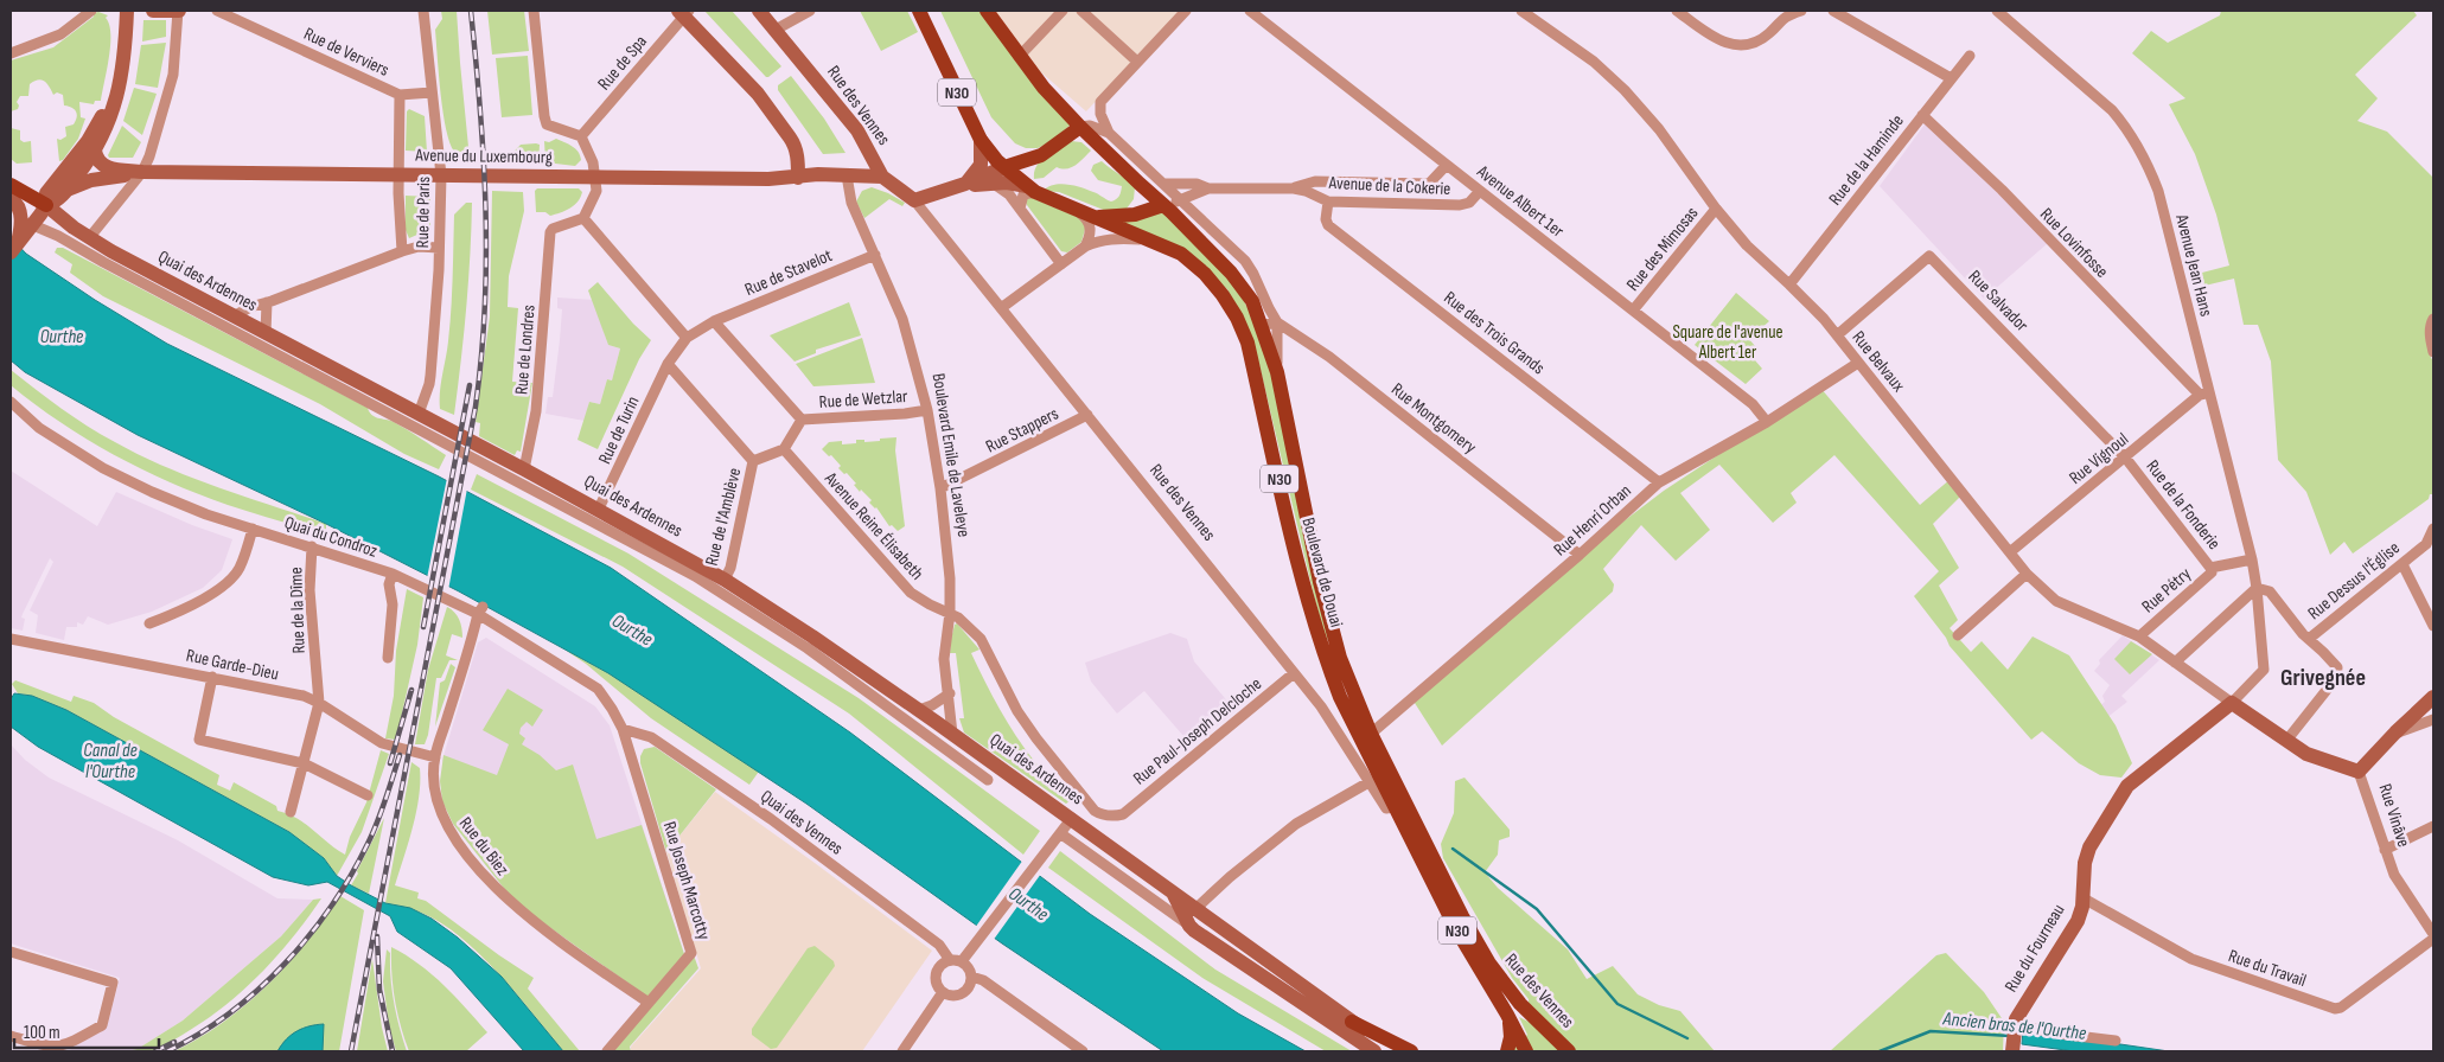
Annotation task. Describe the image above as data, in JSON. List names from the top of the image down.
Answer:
{
  "streets": {
    "main road": ["N30", "Rue des Vennes", "Boulevard de Douai"],
    "street": [
      "Rue de Verviers",
      "Rue de Spa",
      "Avenue du Luxembourg",
      "Rue de la Haminde",
      "Avenue de la Cokerie",
      "Avenue Albert 1er",
      "Rue de Paris",
      "Rue Lovinfosse",
      "Rue des Mimosas",
      "Avenue Jean Hans",
      "Rue de Stavelot",
      "Quai des Ardennes",
      "Rue Salvador",
      "Rue des Trois Grands",
      "Rue de Londres",
      "Rue Belvaux",
      "Rue de Wetzlar",
      "Rue Montgomery",
      "Rue de Turin",
      "Rue Stappers",
      "Boulevard Emile de Laveleye",
      "Rue Vignoul",
      "Rue de la Fonderie",
      "Rue de l'Amblève",
      "Rue Henri Orban",
      "Avenue Reine Élisabeth",
      "Quai du Condroz",
      "Rue Dessus l'Église",
      "Rue Pétry",
      "Rue de la Dîme",
      "Rue Garde-Dieu",
      "Rue Paul-Joseph Delcloche",
      "Rue Vinâve",
      "Quai des Vennes",
      "Rue du Biez",
      "Rue Joseph Marcotty",
      "Rue du Fourneau",
      "Rue du Travail"
    ]
  },
  "crossings": [
    ["Rue de Verviers", "Rue de Paris"],
    ["N30", "Boulevard de Douai"],
    ["Rue des Vennes", "Avenue du Luxembourg"],
    ["Rue des Vennes", "Rue Stappers"],
    ["Rue des Vennes", "Rue Henri Orban"],
    ["Rue des Vennes", "Boulevard de Douai"],
    ["Rue des Vennes", "Rue Paul-Joseph Delcloche"],
    ["Avenue du Luxembourg", "Rue de Paris"],
    ["Avenue du Luxembourg", "Boulevard Emile de Laveleye"],
    ["Rue de la Haminde", "Rue Lovinfosse"],
    ["Rue de la Haminde", "Rue Belvaux"],
    ["Avenue de la Cokerie", "Avenue Albert 1er"],
    ["Avenue de la Cokerie", "Rue des Trois Grands"],
    ["Avenue de la Cokerie", "Boulevard de Douai"],
    ["Avenue Albert 1er", "Rue des Mimosas"],
    ["Avenue Albert 1er", "Rue Henri Orban"],
    ["Rue de Paris", "Quai des Ardennes"],
    ["Rue Lovinfosse", "Avenue Jean Hans"],
    ["Rue Lovinfosse", "Rue Vignoul"],
    ["Rue des Mimosas", "Rue Belvaux"],
    ["Avenue Jean Hans", "Rue Belvaux"],
    ["Avenue Jean Hans", "Rue Vignoul"],
    ["Avenue Jean Hans", "Rue de la Fonderie"],
    ["Avenue Jean Hans", "Rue Vinâve"],
    ["Avenue Jean Hans", "Rue du Fourneau"],
    ["Rue de Stavelot", "Boulevard Emile de Laveleye"],
    ["Quai des Ardennes", "Rue de Londres"],
    ["Quai des Ardennes", "Rue de Turin"],
    ["Quai des Ardennes", "Boulevard Emile de Laveleye"],
    ["Quai des Ardennes", "Rue de l'Amblève"],
    ["Rue Salvador", "Rue Belvaux"],
    ["Rue Salvador", "Rue Vignoul"],
    ["Rue Salvador", "Rue de la Fonderie"],
    ["Rue des Trois Grands", "Rue Henri Orban"],
    ["Rue Belvaux", "Rue Vignoul"],
    ["Rue Belvaux", "Rue Henri Orban"],
    ["Rue Belvaux", "Rue Pétry"],
    ["Rue Belvaux", "Rue Vinâve"],
    ["Rue Belvaux", "Rue du Fourneau"],
    ["Rue de Wetzlar", "Boulevard Emile de Laveleye"],
    ["Rue Montgomery", "Rue Henri Orban"],
    ["Rue Montgomery", "Boulevard de Douai"],
    ["Rue Stappers", "Boulevard Emile de Laveleye"],
    ["Boulevard Emile de Laveleye", "Avenue Reine Élisabeth"],
    ["Boulevard Emile de Laveleye", "Rue Paul-Joseph Delcloche"],
    ["Rue Vignoul", "Rue de la Fonderie"],
    ["Rue de la Fonderie", "Rue Pétry"],
    ["Rue Henri Orban", "Boulevard de Douai"],
    ["Avenue Reine Élisabeth", "Rue Paul-Joseph Delcloche"],
    ["Quai du Condroz", "Rue de la Dîme"],
    ["Quai du Condroz", "Quai des Vennes"],
    ["Quai du Condroz", "Rue du Biez"],
    ["Quai du Condroz", "Rue Joseph Marcotty"],
    ["Rue Dessus l'Église", "Rue Vinâve"],
    ["Rue de la Dîme", "Rue Garde-Dieu"],
    ["Rue Garde-Dieu", "Rue du Biez"],
    ["Rue Vinâve", "Rue du Fourneau"],
    ["Quai des Vennes", "Rue Joseph Marcotty"],
    ["Rue du Biez", "Rue Joseph Marcotty"],
    ["Rue du Fourneau", "Rue du Travail"]
  ],
  "districts": ["Grivegnée"],
  "water": ["Ourthe", "Canal de l'Ourthe", "Ancien bras de l'Ourthe"],
  "parks": ["Square de l'avenue Albert 1er"],
  "scale_bar": "100 m"
}
